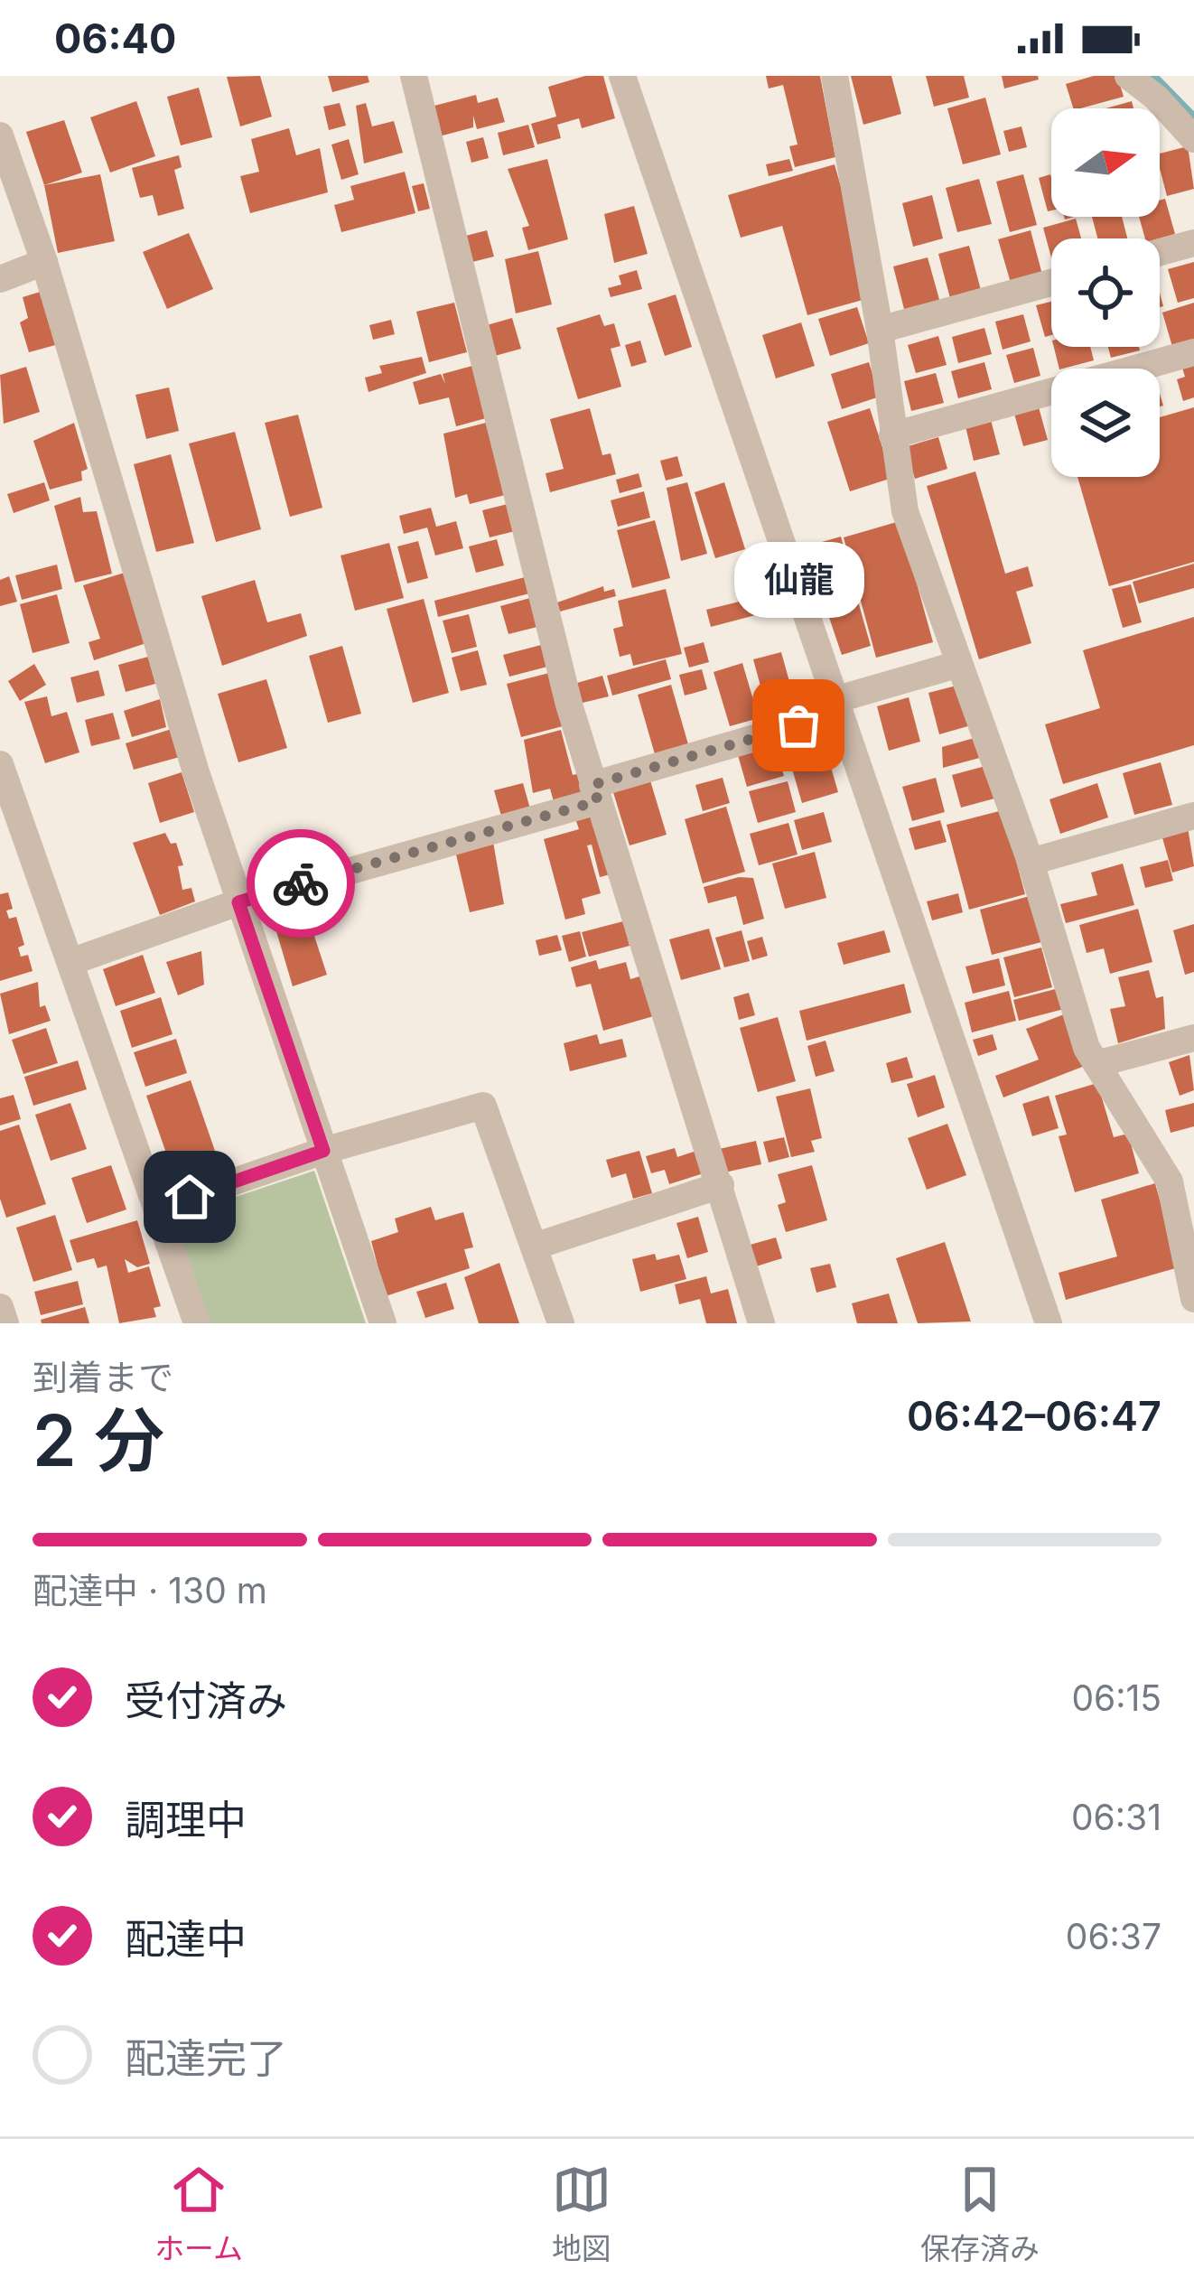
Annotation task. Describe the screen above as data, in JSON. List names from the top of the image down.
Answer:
{
  "places": ["仙龍"],
  "north": "right",
  "page": {
    "status": "06:40",
    "bubble": "仙龍",
    "heading": ["2 分", "到着まで", "06:42–06:47"],
    "bar": "配達中 · 130 m",
    "list": [
      ["受付済み", "06:15"],
      ["調理中", "06:31"],
      ["配達中", "06:37"],
      "配達完了"
    ],
    "tabs": ["ホーム", "地図", "保存済み"]
  }
}
